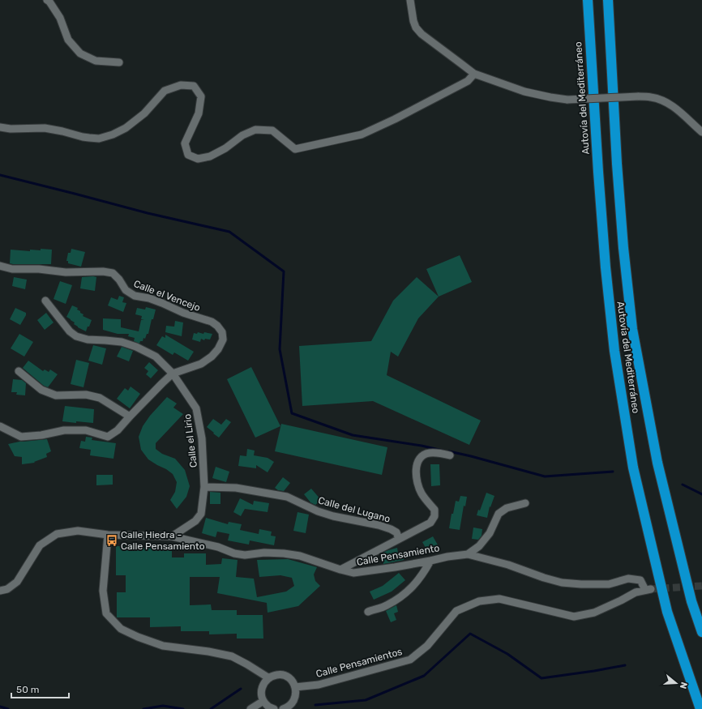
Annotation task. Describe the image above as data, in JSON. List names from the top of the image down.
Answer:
{
  "streets": {
    "highway": ["Autovía del Mediterráneo"],
    "street": [
      "Calle el Vencejo",
      "Calle el Lirio",
      "Calle del Lugano",
      "Calle Pensamiento",
      "Calle Pensamientos"
    ]
  },
  "crossings": [
    ["Calle el Vencejo", "Calle el Lirio"],
    ["Calle el Lirio", "Calle del Lugano"],
    ["Calle el Lirio", "Calle Pensamiento"],
    ["Calle Pensamiento", "Calle Pensamientos"]
  ],
  "places": {
    "bus stop": ["Calle Hiedra - Calle Pensamiento"]
  },
  "scale_bar": "50 m",
  "north": "right"
}
